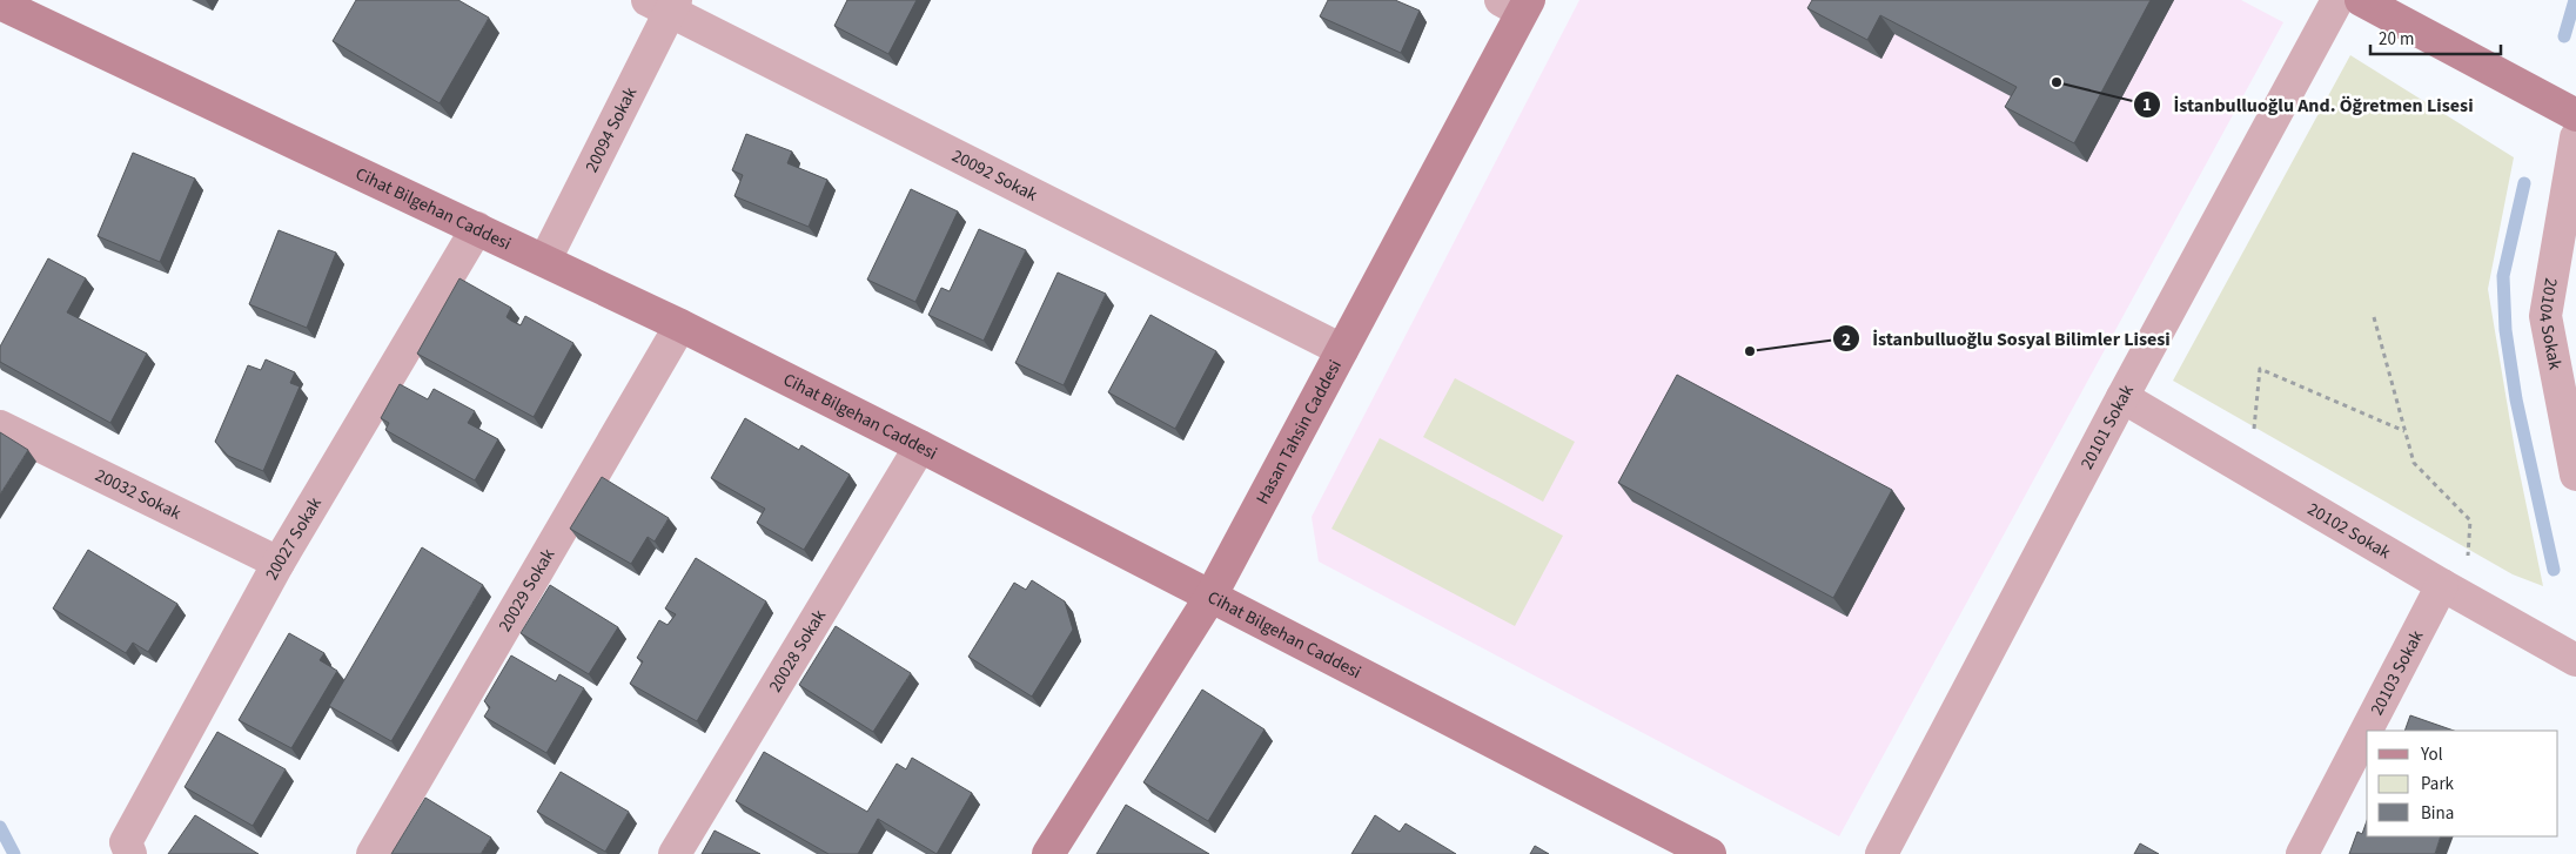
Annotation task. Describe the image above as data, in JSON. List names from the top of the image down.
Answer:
{
  "streets": {
    "main road": ["Cihat Bilgehan Caddesi", "Hasan Tahsin Caddesi"],
    "street": [
      "20094 Sokak",
      "20092 Sokak",
      "20104 Sokak",
      "20101 Sokak",
      "20032 Sokak",
      "20102 Sokak",
      "20027 Sokak",
      "20029 Sokak",
      "20028 Sokak",
      "20103 Sokak"
    ]
  },
  "crossings": [
    ["20094 Sokak", "20092 Sokak"],
    ["20094 Sokak", "Cihat Bilgehan Caddesi"],
    ["20092 Sokak", "Hasan Tahsin Caddesi"],
    ["Cihat Bilgehan Caddesi", "Hasan Tahsin Caddesi"],
    ["Cihat Bilgehan Caddesi", "20027 Sokak"],
    ["Cihat Bilgehan Caddesi", "20029 Sokak"],
    ["Cihat Bilgehan Caddesi", "20028 Sokak"],
    ["20101 Sokak", "20102 Sokak"],
    ["20032 Sokak", "20027 Sokak"],
    ["20102 Sokak", "20103 Sokak"]
  ],
  "places": ["İstanbulluoğlu And. Öğretmen Lisesi", "İstanbulluoğlu Sosyal Bilimler Lisesi"],
  "legend": ["Yol", "Park", "Bina"],
  "scale_bar": "20 m"
}
